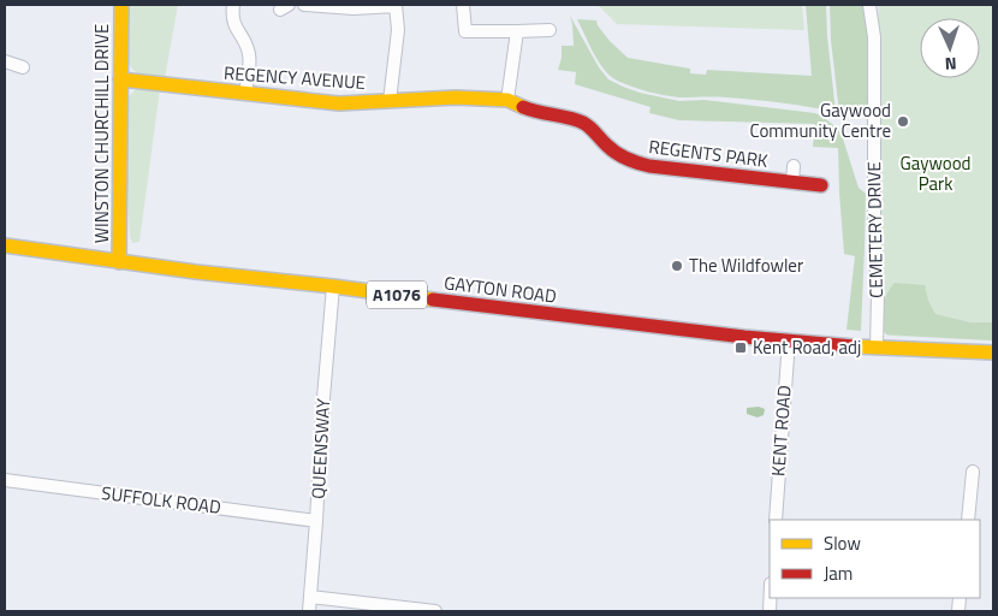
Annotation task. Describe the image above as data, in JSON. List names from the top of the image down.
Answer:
{
  "streets": {
    "main road": [
      "REGENCY AVENUE",
      "WINSTON CHURCHILL DRIVE",
      "REGENTS PARK",
      "GAYTON ROAD",
      "A1076"
    ],
    "street": [
      "CEMETERY DRIVE",
      "KENT ROAD",
      "QUEENSWAY",
      "SUFFOLK ROAD"
    ]
  },
  "crossings": [
    ["REGENCY AVENUE", "WINSTON CHURCHILL DRIVE"],
    ["REGENCY AVENUE", "REGENTS PARK"],
    ["WINSTON CHURCHILL DRIVE", "GAYTON ROAD"],
    ["CEMETERY DRIVE", "GAYTON ROAD"],
    ["GAYTON ROAD", "KENT ROAD"],
    ["GAYTON ROAD", "QUEENSWAY"],
    ["QUEENSWAY", "SUFFOLK ROAD"]
  ],
  "parks": ["Gaywood Park"],
  "places": {
    "other": ["Gaywood Community Centre", "The Wildfowler"],
    "transit": ["Kent Road, adj"]
  },
  "legend": ["Slow", "Jam"],
  "north": "bottom"
}
